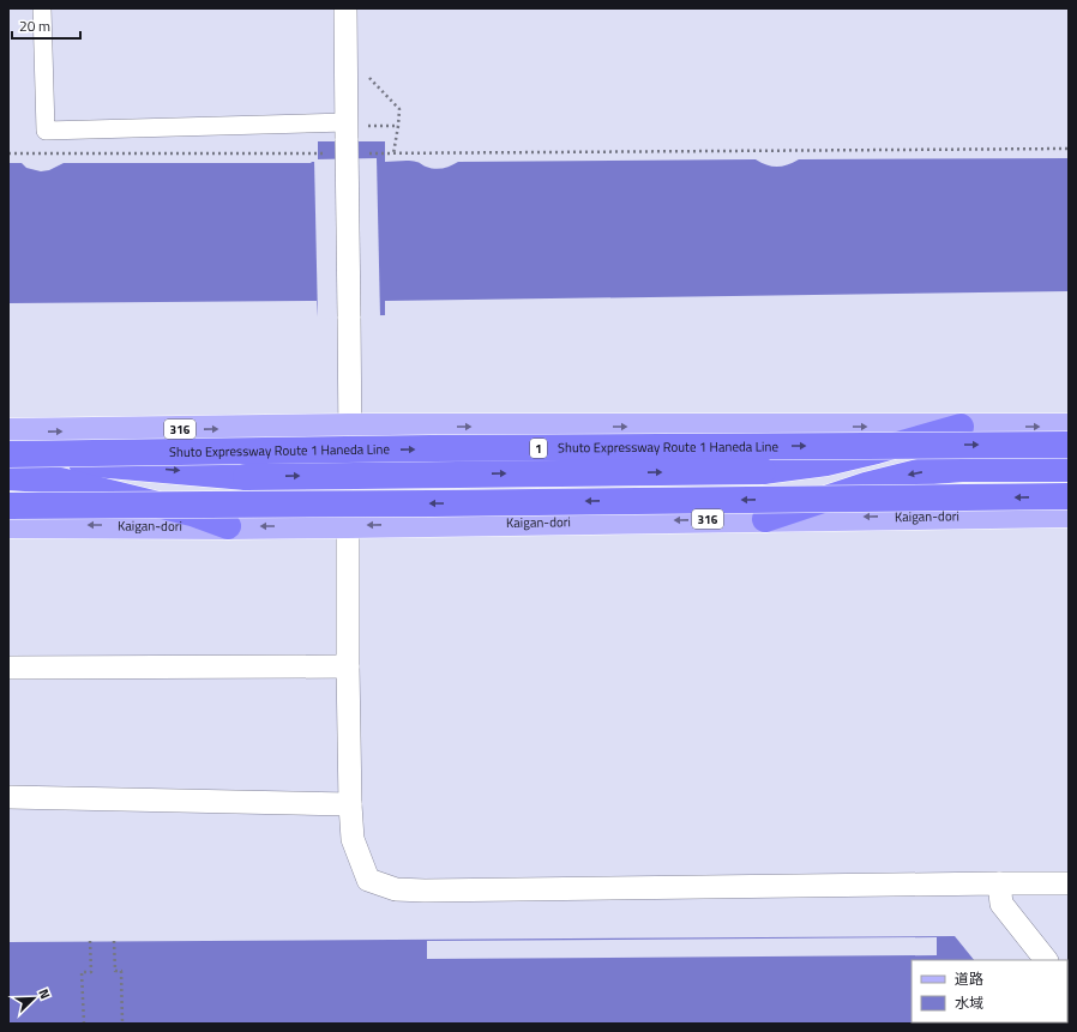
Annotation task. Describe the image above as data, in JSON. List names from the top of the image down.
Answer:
{
  "streets": {
    "highway": ["Shuto Expressway Route 1 Haneda Line", "1"],
    "main road": ["316", "Kaigan-dori"]
  },
  "legend": ["道路", "水域"],
  "scale_bar": "20 m",
  "north": "top right"
}
